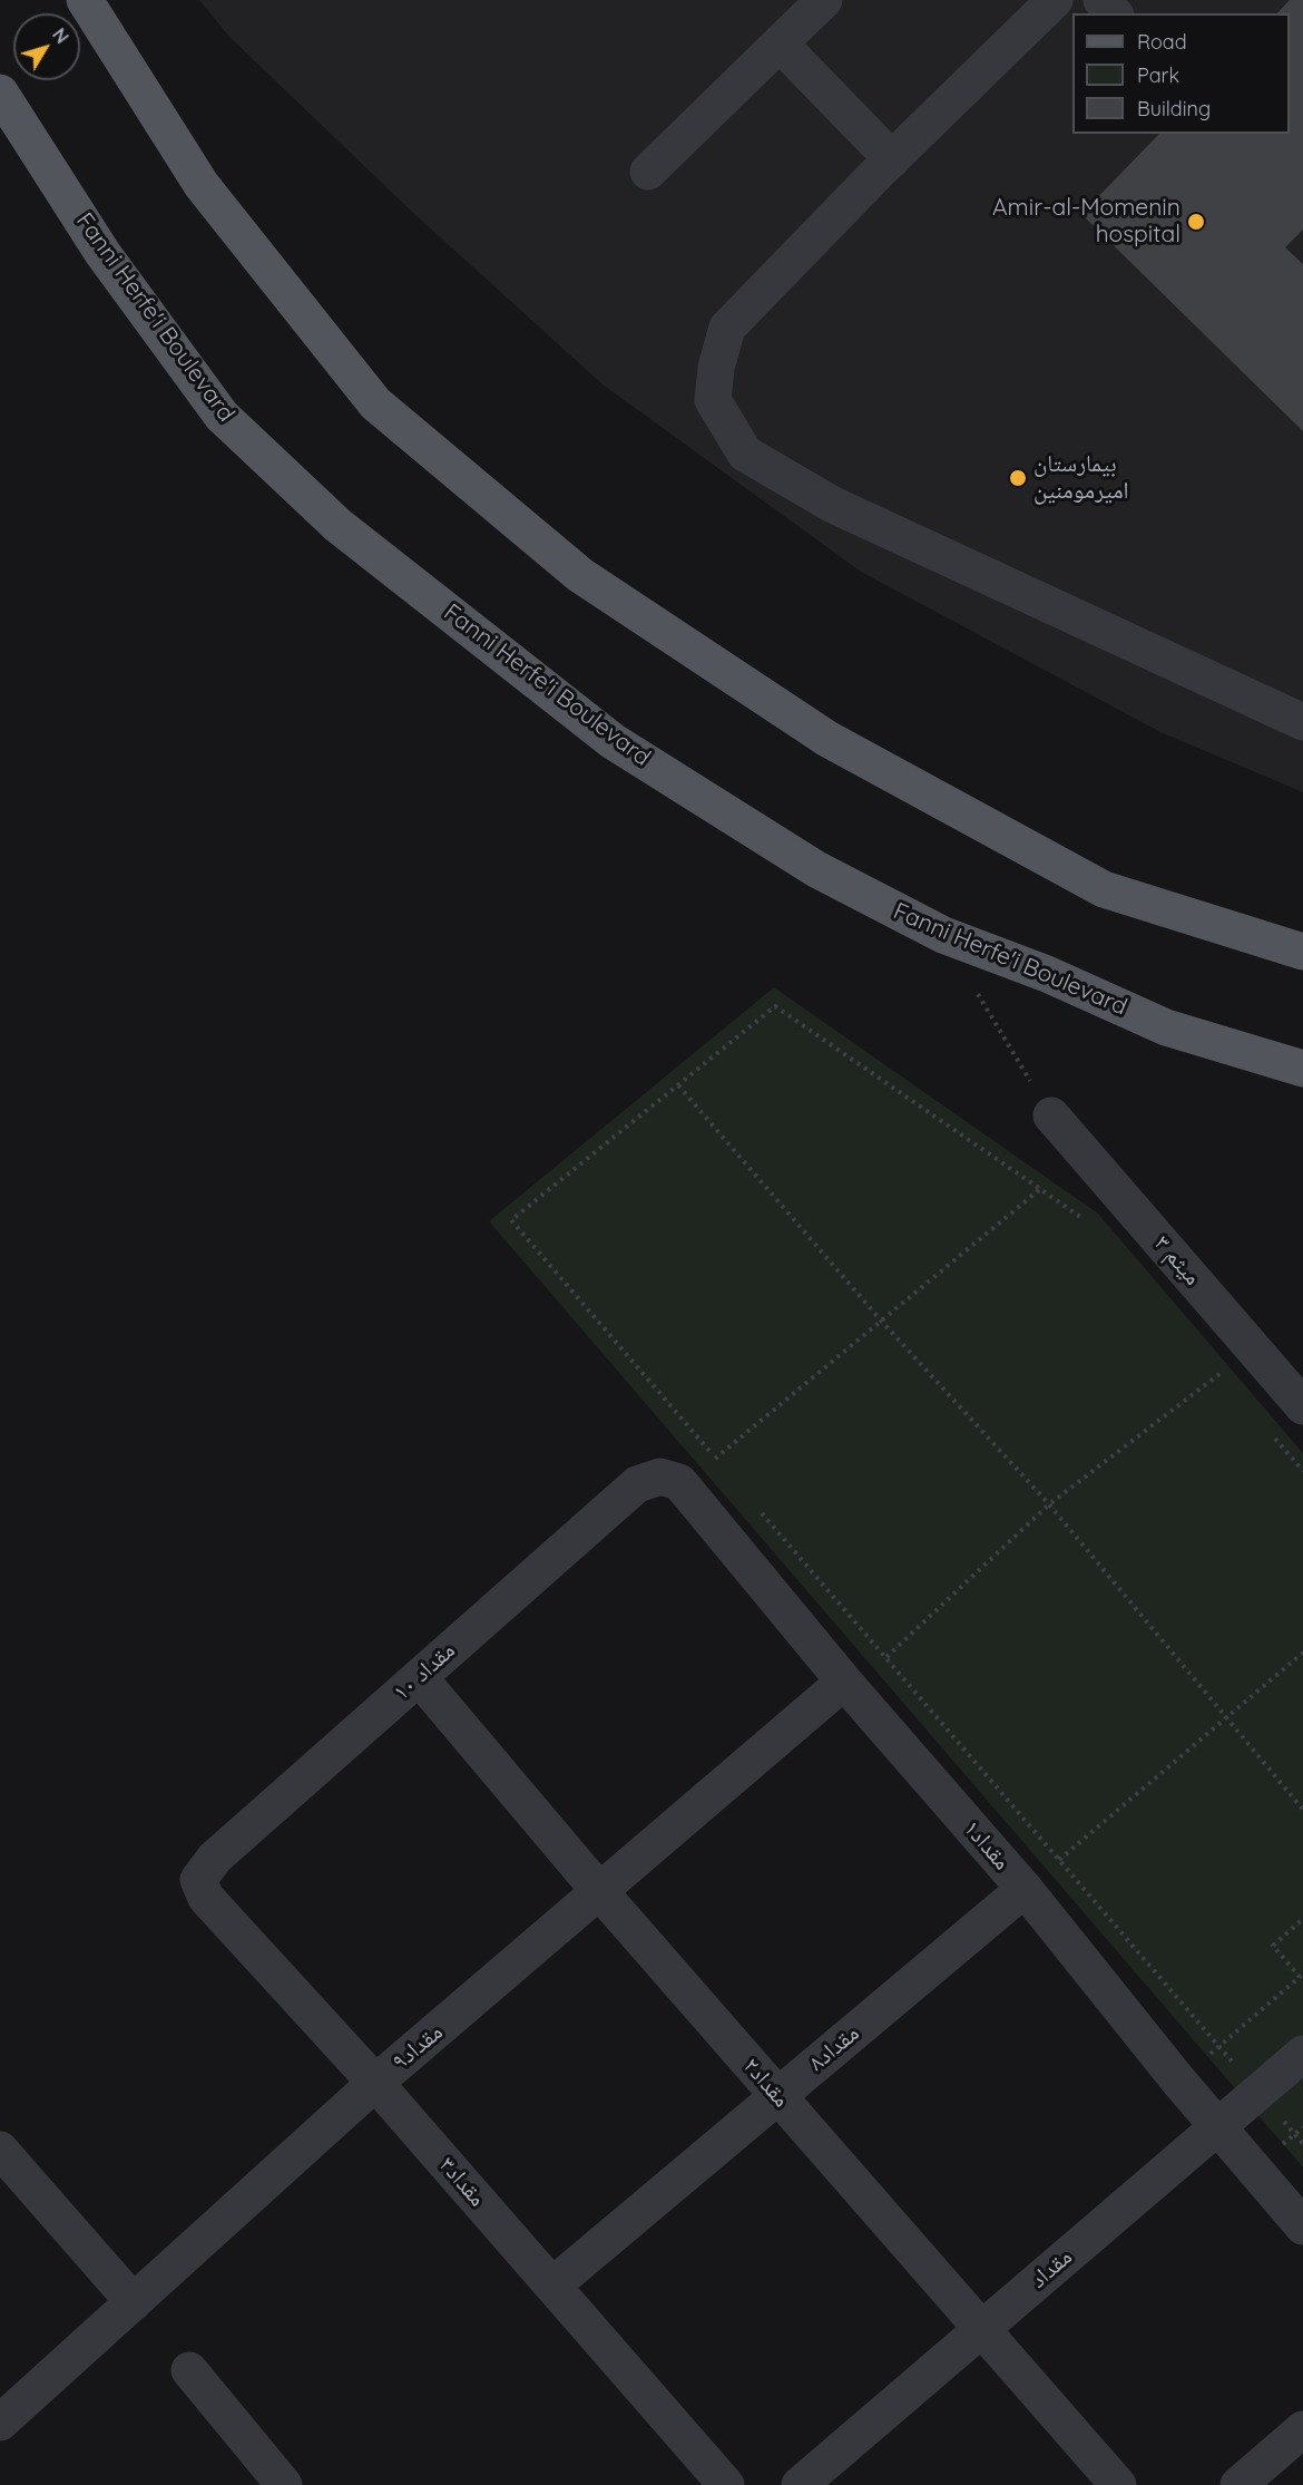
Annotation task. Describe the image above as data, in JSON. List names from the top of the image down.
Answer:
{
  "streets": {
    "main road": ["Fanni Herfe'i Boulevard"],
    "street": [
      "میثم ۳",
      "مقداد ۱۰",
      "مقداد۱",
      "مقداد۹",
      "مقداد۸",
      "مقداد۲",
      "مقداد۳",
      "مقداد"
    ]
  },
  "crossings": [
    ["مقداد ۱۰", "مقداد۱"],
    ["مقداد ۱۰", "مقداد۲"],
    ["مقداد ۱۰", "مقداد۳"],
    ["مقداد۱", "مقداد۹"],
    ["مقداد۱", "مقداد۸"],
    ["مقداد۱", "مقداد"],
    ["مقداد۹", "مقداد۲"],
    ["مقداد۹", "مقداد۳"],
    ["مقداد۸", "مقداد۲"],
    ["مقداد۸", "مقداد۳"],
    ["مقداد۲", "مقداد"]
  ],
  "places": ["Amir-al-Momenin hospital", "بیمارستان امیرمومنین"],
  "legend": ["Road", "Park", "Building"],
  "north": "top right"
}
